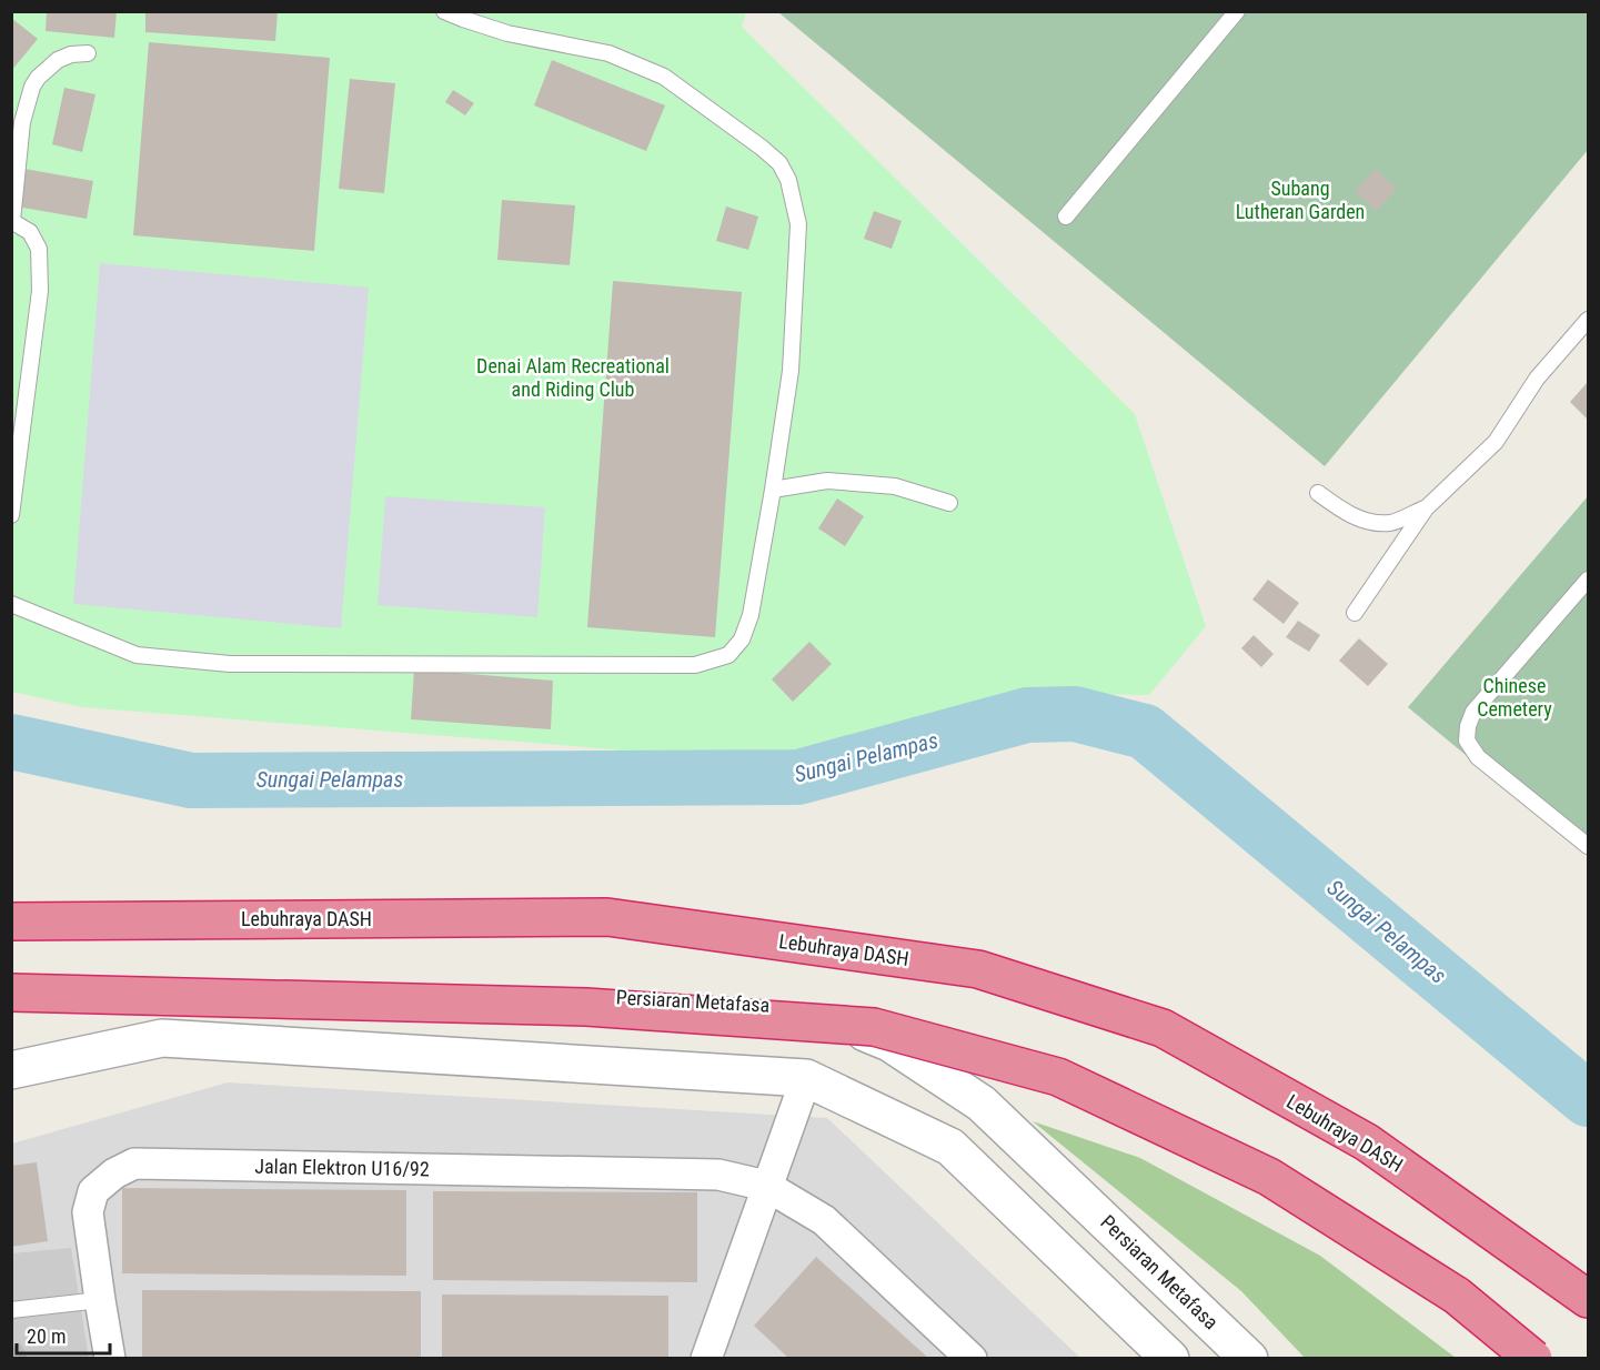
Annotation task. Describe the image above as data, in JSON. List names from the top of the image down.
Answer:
{
  "streets": {
    "highway": ["Lebuhraya DASH"],
    "street": ["Persiaran Metafasa", "Jalan Elektron U16/92"]
  },
  "water": ["Sungai Pelampas"],
  "parks": ["Subang Lutheran Garden", "Denai Alam Recreational and Riding Club", "Chinese Cemetery"],
  "scale_bar": "20 m"
}
